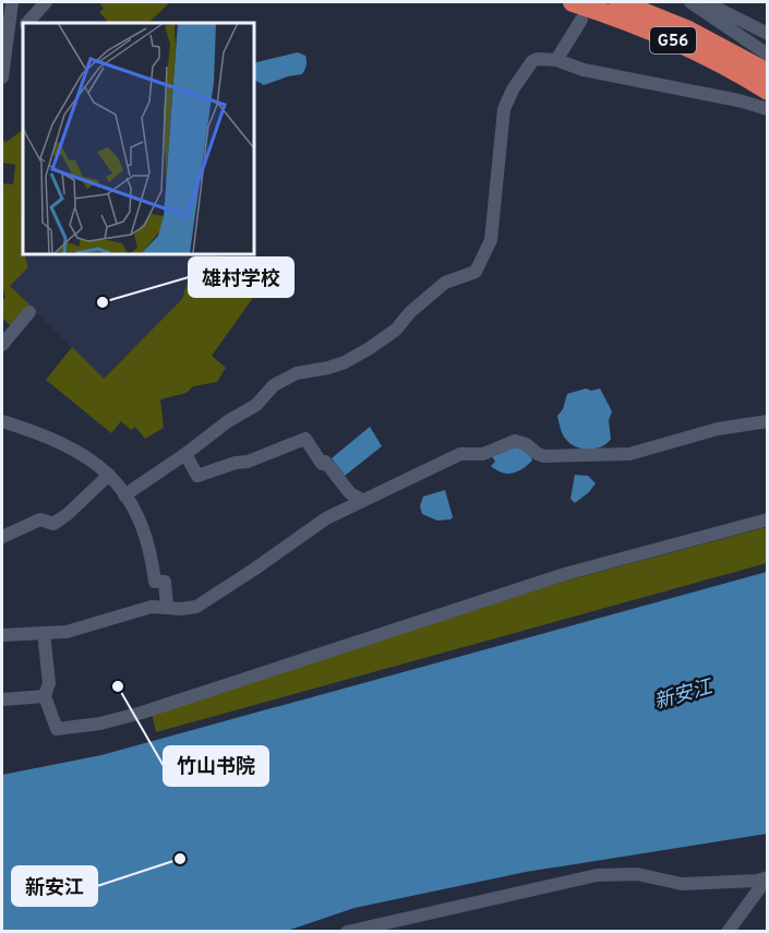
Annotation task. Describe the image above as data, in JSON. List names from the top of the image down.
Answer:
{
  "streets": {
    "highway": ["G56"]
  },
  "water": ["新安江"],
  "places": ["雄村学校", "竹山书院", "新安江"]
}
